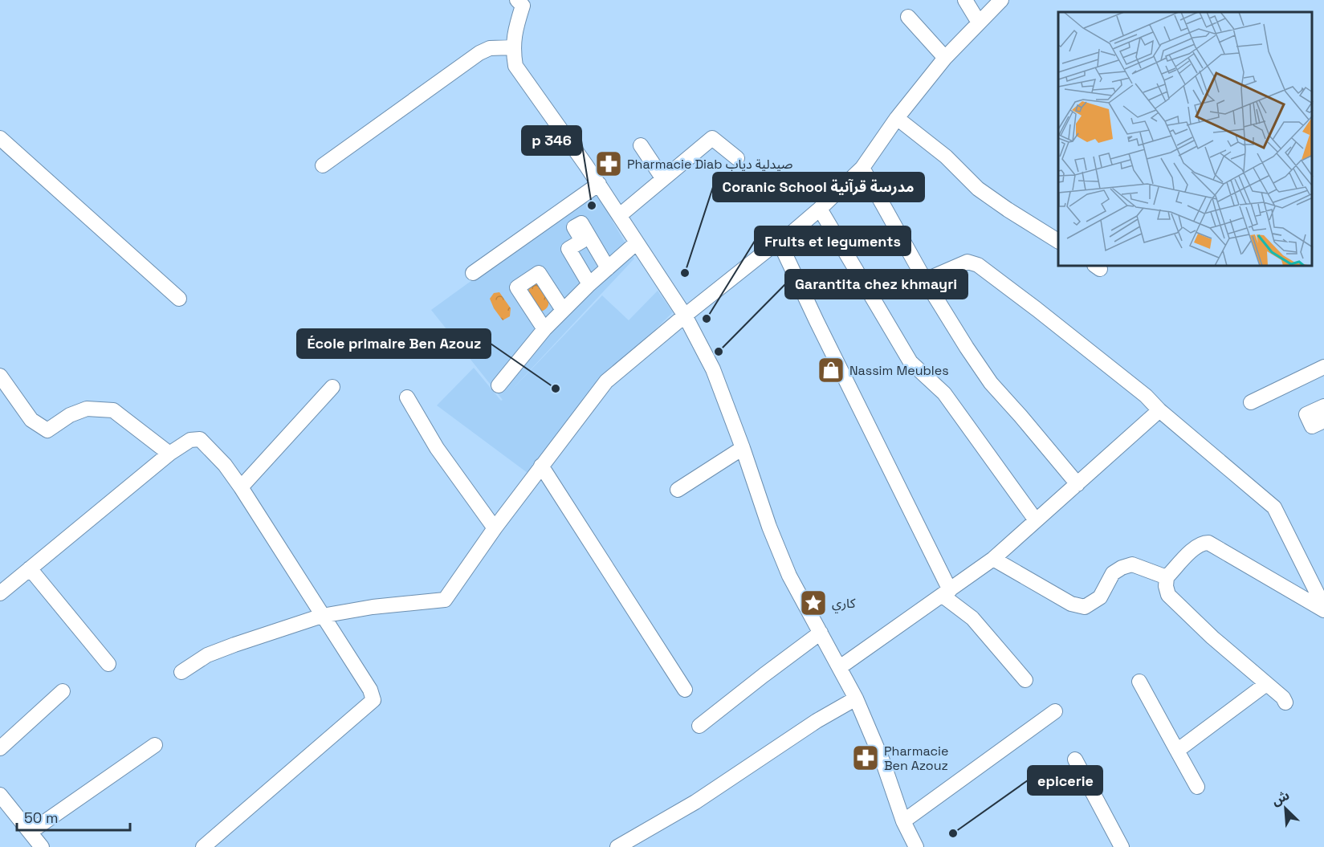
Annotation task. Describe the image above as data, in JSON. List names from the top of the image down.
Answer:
{
  "places": {
    "pharmacy": ["Pharmacie Diab صيدلية دياب", "Pharmacie Ben Azouz"],
    "other": [
      "p 346",
      "Coranic School مدرسة قرآنية",
      "Fruits et leguments",
      "Garantita chez khmayri",
      "École primaire Ben Azouz",
      "epicerie"
    ],
    "shop": ["Nassim Meubles"],
    "place": ["كاري"]
  },
  "scale_bar": "50 m",
  "north": "top left"
}
